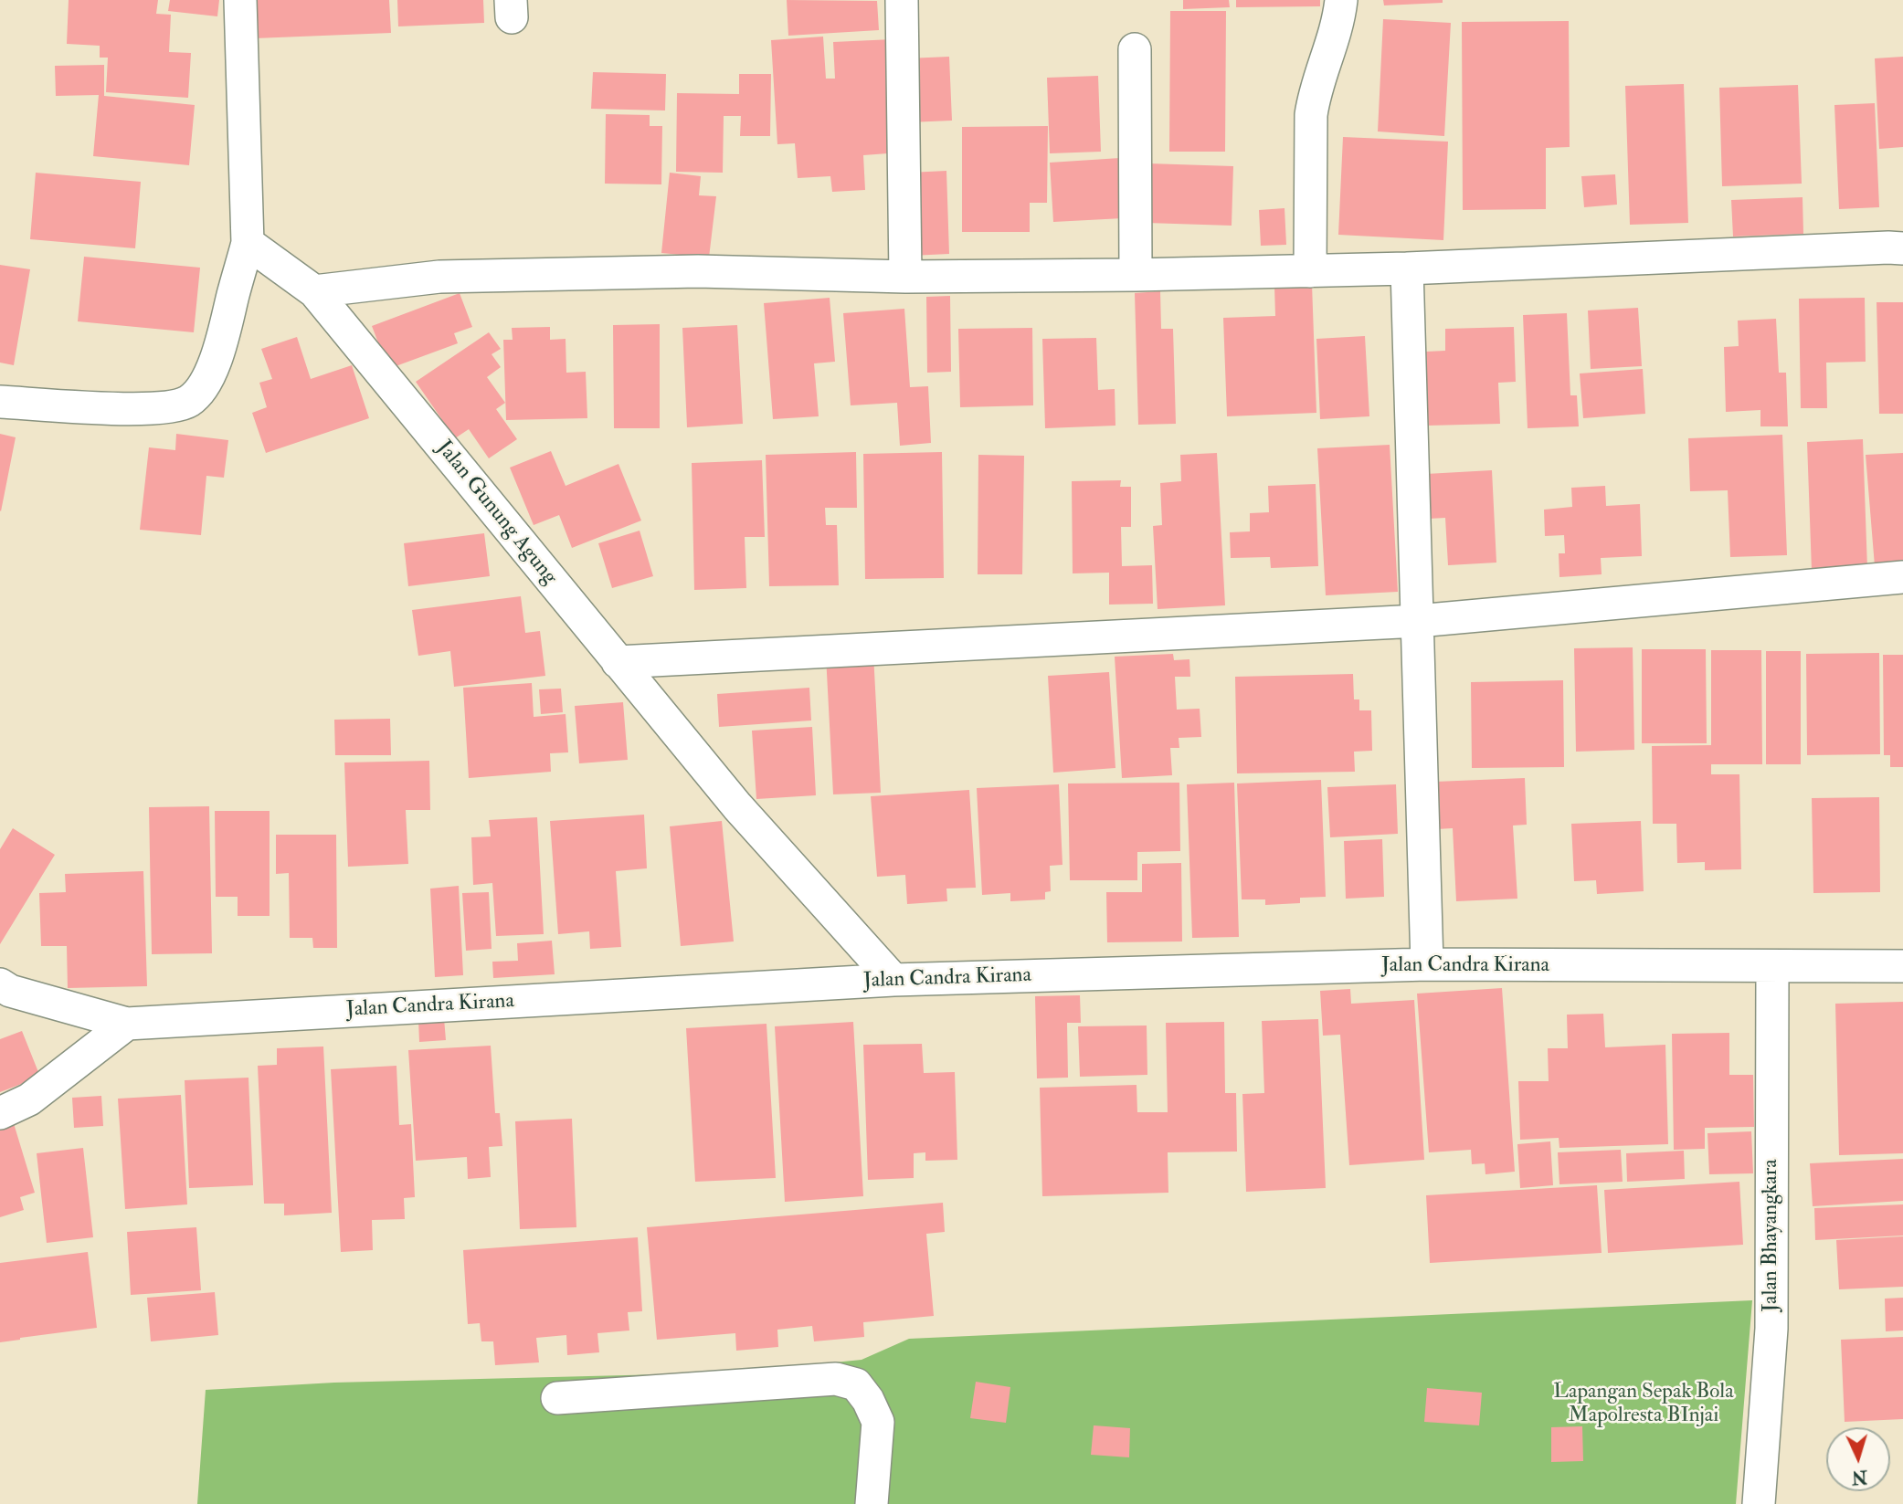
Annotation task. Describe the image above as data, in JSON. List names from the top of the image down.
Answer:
{
  "streets": {
    "street": ["Jalan Gunung Agung", "Jalan Candra Kirana", "Jalan Bhayangkara"]
  },
  "crossings": [
    ["Jalan Gunung Agung", "Jalan Candra Kirana"],
    ["Jalan Candra Kirana", "Jalan Bhayangkara"]
  ],
  "parks": ["Lapangan Sepak Bola Mapolresta BInjai"],
  "north": "bottom"
}
